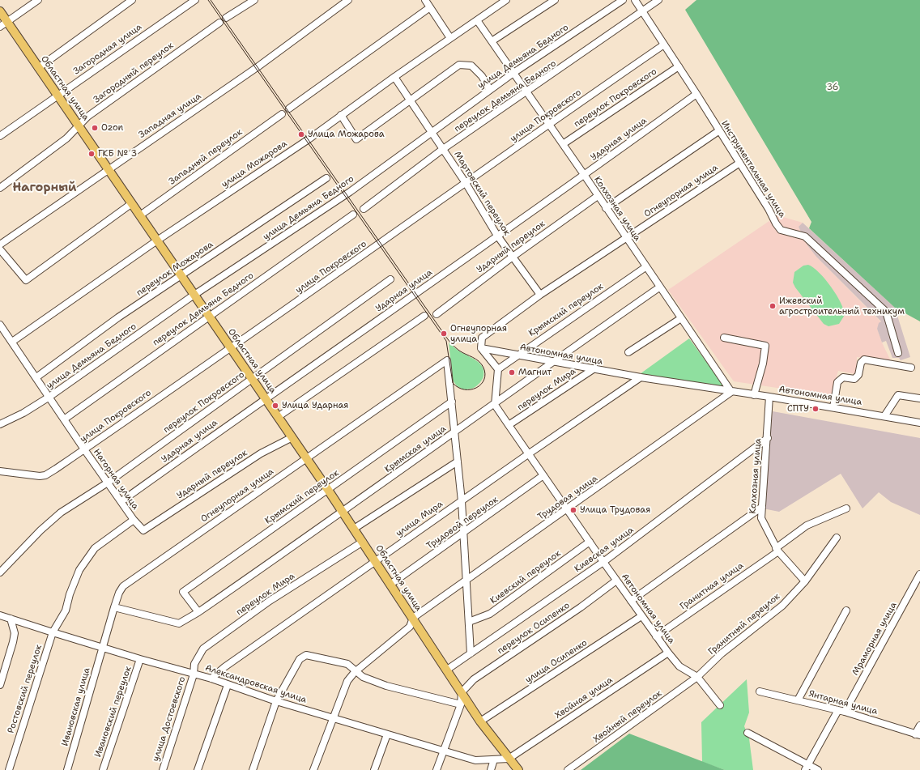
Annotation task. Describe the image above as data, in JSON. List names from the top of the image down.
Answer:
{
  "streets": {
    "main road": ["Областная улица"],
    "street": [
      "Загородная улица",
      "улица Демьяна Бедного",
      "Загородный переулок",
      "переулок Демьяна Бедного",
      "переулок Покровского",
      "Западная улица",
      "улица Покровского",
      "Ударная улица",
      "Западный переулок",
      "улица Можарова",
      "Инструментальная улица",
      "Огнеупорная улица",
      "Мартовский переулок",
      "Колхозная улица",
      "Ударный переулок",
      "переулок Можарова",
      "Крымский переулок",
      "Автономная улица",
      "переулок Мира",
      "Крымская улица",
      "Нагорная улица",
      "Трудовая улица",
      "улица Мира",
      "Трудовой переулок",
      "Киевская улица",
      "Киевский переулок",
      "Гранитная улица",
      "Гранитный переулок",
      "переулок Осипенко",
      "Мраморная улица",
      "улица Осипенко",
      "Александровская улица",
      "Ростовский переулок",
      "Хвойная улица",
      "Янтарная улица",
      "Ивановская улица",
      "Ивановский переулок",
      "Хвойный переулок",
      "улица Достоевского"
    ]
  },
  "crossings": [
    ["Загородная улица", "Областная улица"],
    ["улица Демьяна Бедного", "Областная улица"],
    ["улица Демьяна Бедного", "Мартовский переулок"],
    ["улица Демьяна Бедного", "Колхозная улица"],
    ["улица Демьяна Бедного", "Нагорная улица"],
    ["Загородный переулок", "Областная улица"],
    ["Областная улица", "переулок Демьяна Бедного"],
    ["Областная улица", "переулок Покровского"],
    ["Областная улица", "Западная улица"],
    ["Областная улица", "улица Покровского"],
    ["Областная улица", "Ударная улица"],
    ["Областная улица", "Западный переулок"],
    ["Областная улица", "улица Можарова"],
    ["Областная улица", "Огнеупорная улица"],
    ["Областная улица", "Ударный переулок"],
    ["Областная улица", "переулок Можарова"],
    ["Областная улица", "Крымский переулок"],
    ["Областная улица", "переулок Мира"],
    ["Областная улица", "Крымская улица"],
    ["Областная улица", "Трудовая улица"],
    ["Областная улица", "улица Мира"],
    ["Областная улица", "Трудовой переулок"],
    ["Областная улица", "Киевская улица"],
    ["Областная улица", "переулок Осипенко"],
    ["Областная улица", "улица Осипенко"],
    ["Областная улица", "Александровская улица"],
    ["Областная улица", "Хвойная улица"],
    ["переулок Демьяна Бедного", "Инструментальная улица"],
    ["переулок Демьяна Бедного", "Мартовский переулок"],
    ["переулок Демьяна Бедного", "Колхозная улица"],
    ["переулок Демьяна Бедного", "Нагорная улица"],
    ["переулок Покровского", "Инструментальная улица"],
    ["переулок Покровского", "Колхозная улица"],
    ["переулок Покровского", "Нагорная улица"],
    ["улица Покровского", "Инструментальная улица"],
    ["улица Покровского", "Мартовский переулок"],
    ["улица Покровского", "Колхозная улица"],
    ["улица Покровского", "Нагорная улица"],
    ["Ударная улица", "Инструментальная улица"],
    ["Ударная улица", "Мартовский переулок"],
    ["Ударная улица", "Колхозная улица"],
    ["Ударная улица", "Нагорная улица"],
    ["улица Можарова", "Мартовский переулок"],
    ["улица Можарова", "Колхозная улица"],
    ["улица Можарова", "Нагорная улица"],
    ["Инструментальная улица", "Огнеупорная улица"],
    ["Огнеупорная улица", "Мартовский переулок"],
    ["Огнеупорная улица", "Колхозная улица"],
    ["Огнеупорная улица", "Крымский переулок"],
    ["Огнеупорная улица", "Автономная улица"],
    ["Огнеупорная улица", "Крымская улица"],
    ["Огнеупорная улица", "Александровская улица"],
    ["Огнеупорная улица", "Ивановская улица"],
    ["Мартовский переулок", "Ударный переулок"],
    ["Колхозная улица", "Ударный переулок"],
    ["Колхозная улица", "Крымский переулок"],
    ["Колхозная улица", "Автономная улица"],
    ["Колхозная улица", "Крымская улица"],
    ["Колхозная улица", "Трудовая улица"],
    ["Колхозная улица", "Киевская улица"],
    ["Колхозная улица", "Гранитная улица"],
    ["Колхозная улица", "Гранитный переулок"],
    ["Ударный переулок", "Нагорная улица"],
    ["переулок Можарова", "Нагорная улица"],
    ["Крымский переулок", "Автономная улица"],
    ["Крымский переулок", "Крымская улица"],
    ["Автономная улица", "переулок Мира"],
    ["Автономная улица", "Крымская улица"],
    ["Автономная улица", "Трудовая улица"],
    ["Автономная улица", "улица Мира"],
    ["Автономная улица", "Трудовой переулок"],
    ["Автономная улица", "Киевская улица"],
    ["Автономная улица", "Киевский переулок"],
    ["Автономная улица", "Гранитная улица"],
    ["Автономная улица", "Гранитный переулок"],
    ["Автономная улица", "переулок Осипенко"],
    ["Автономная улица", "улица Осипенко"],
    ["Автономная улица", "Хвойная улица"],
    ["Автономная улица", "Хвойный переулок"],
    ["переулок Мира", "Александровская улица"],
    ["переулок Мира", "улица Достоевского"],
    ["Нагорная улица", "Ростовский переулок"],
    ["улица Мира", "Александровская улица"],
    ["Гранитный переулок", "Хвойный переулок"],
    ["Мраморная улица", "Янтарная улица"],
    ["Александровская улица", "Ростовский переулок"],
    ["Александровская улица", "Хвойная улица"],
    ["Александровская улица", "Ивановская улица"],
    ["Александровская улица", "Ивановский переулок"],
    ["Александровская улица", "улица Достоевского"]
  ],
  "districts": ["Нагорный"],
  "parks": ["36"],
  "places": [
    "Ozon",
    "Улица Можарова",
    "ГКБ № 3",
    "Ижевский агростроительный техникум",
    "Огнеупорная улица",
    "Магнит",
    "Улица Ударная",
    "СПТУ",
    "Улица Трудовая"
  ]
}
